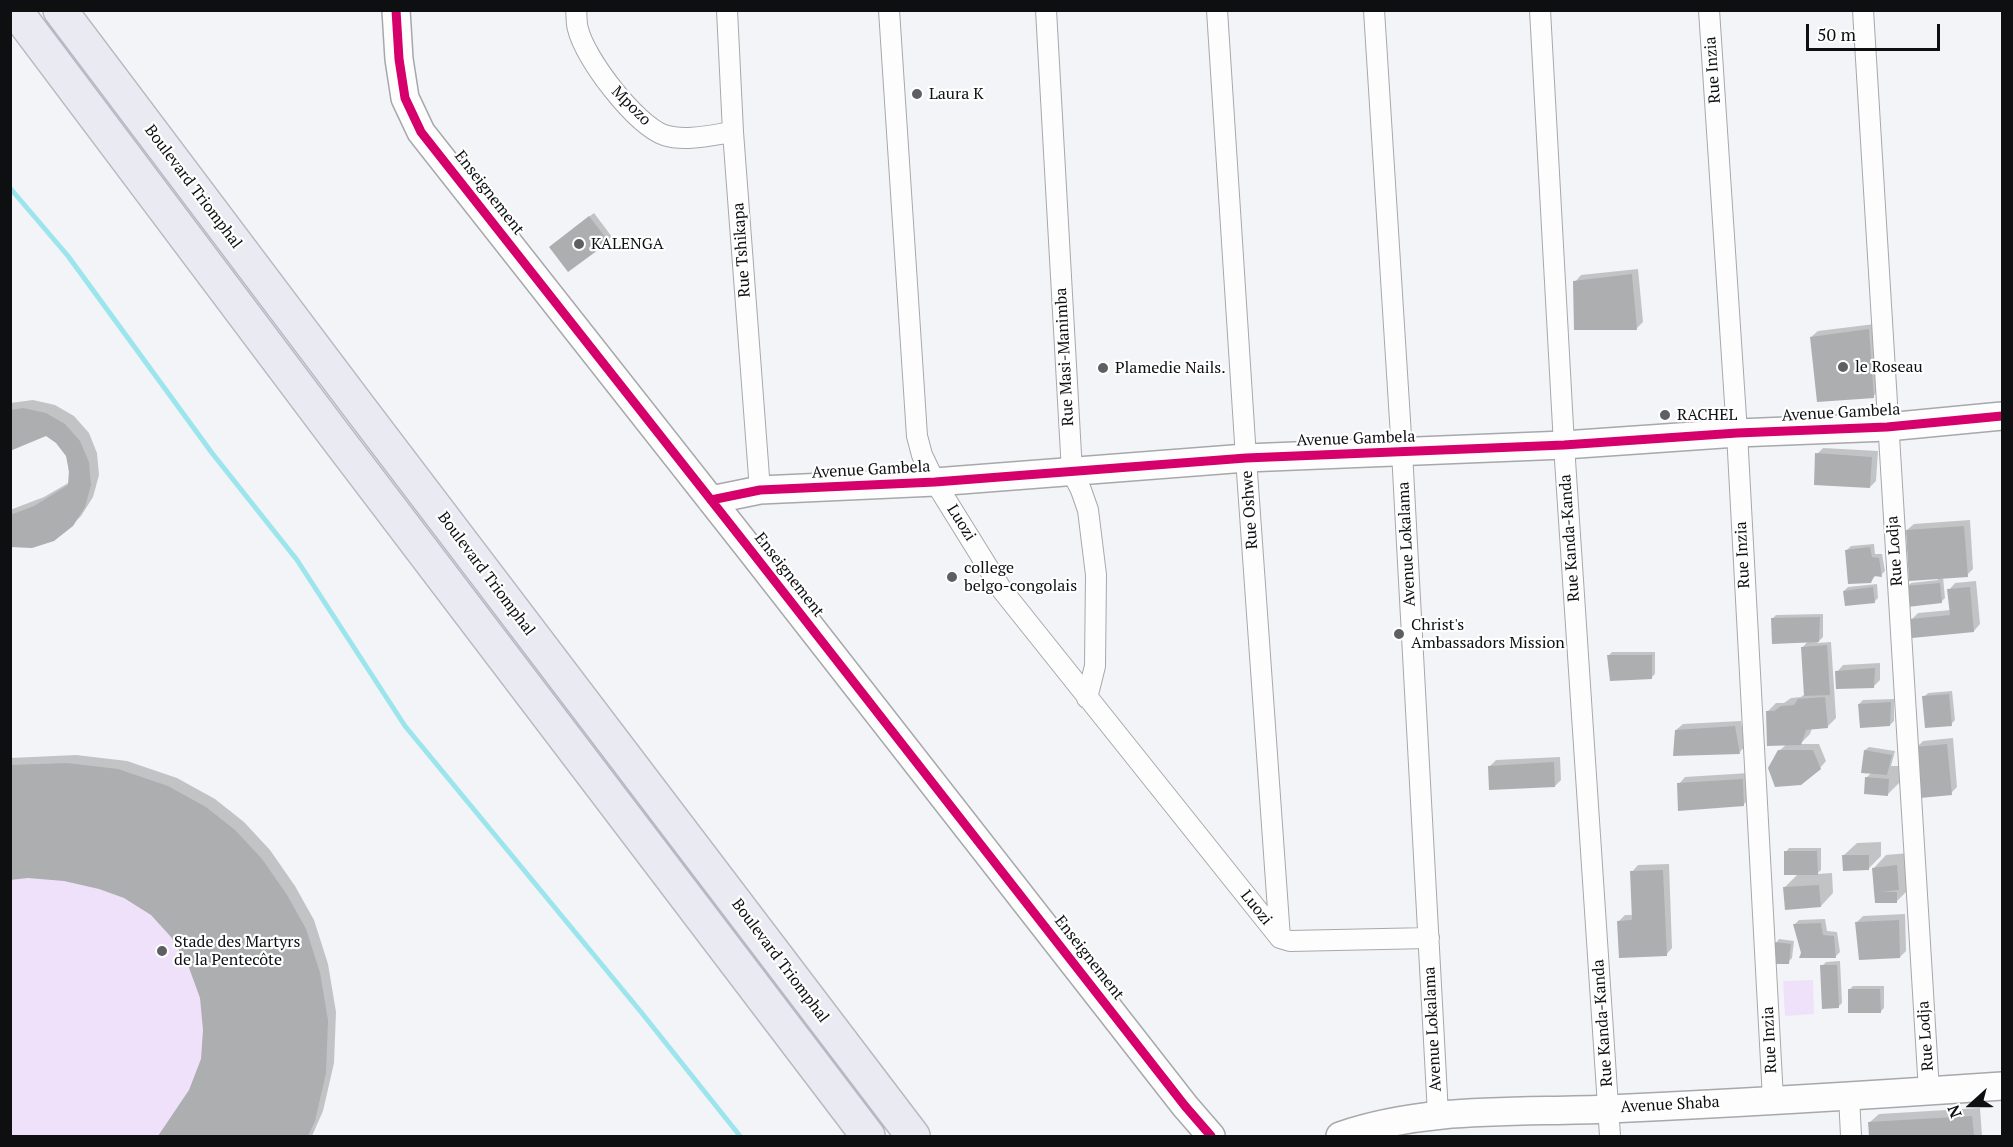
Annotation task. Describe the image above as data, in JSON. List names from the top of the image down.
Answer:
{
  "streets": {
    "highway": ["Boulevard Triomphal"],
    "street": [
      "Rue Inzia",
      "Mpozo",
      "Enseignement",
      "Rue Tshikapa",
      "Rue Masi-Manimba",
      "Avenue Gambela",
      "Rue Oshwe",
      "Luozi",
      "Rue Kanda-Kanda",
      "Avenue Lokalama",
      "Rue Lodja",
      "Avenue Shaba"
    ]
  },
  "crossings": [
    ["Rue Inzia", "Avenue Gambela"],
    ["Rue Inzia", "Avenue Shaba"],
    ["Mpozo", "Rue Tshikapa"],
    ["Enseignement", "Avenue Gambela"],
    ["Rue Tshikapa", "Avenue Gambela"],
    ["Rue Masi-Manimba", "Avenue Gambela"],
    ["Rue Masi-Manimba", "Luozi"],
    ["Avenue Gambela", "Rue Oshwe"],
    ["Avenue Gambela", "Luozi"],
    ["Avenue Gambela", "Rue Kanda-Kanda"],
    ["Avenue Gambela", "Avenue Lokalama"],
    ["Avenue Gambela", "Rue Lodja"],
    ["Rue Oshwe", "Luozi"],
    ["Rue Kanda-Kanda", "Avenue Shaba"],
    ["Avenue Lokalama", "Avenue Shaba"],
    ["Rue Lodja", "Avenue Shaba"]
  ],
  "places": [
    "Laura K",
    "KALENGA",
    "le Roseau",
    "Plamedie Nails.",
    "RACHEL",
    "college belgo-congolais",
    "Christ's Ambassadors Mission",
    "Stade des Martyrs de la Pentecôte"
  ],
  "scale_bar": "50 m",
  "north": "left"
}
